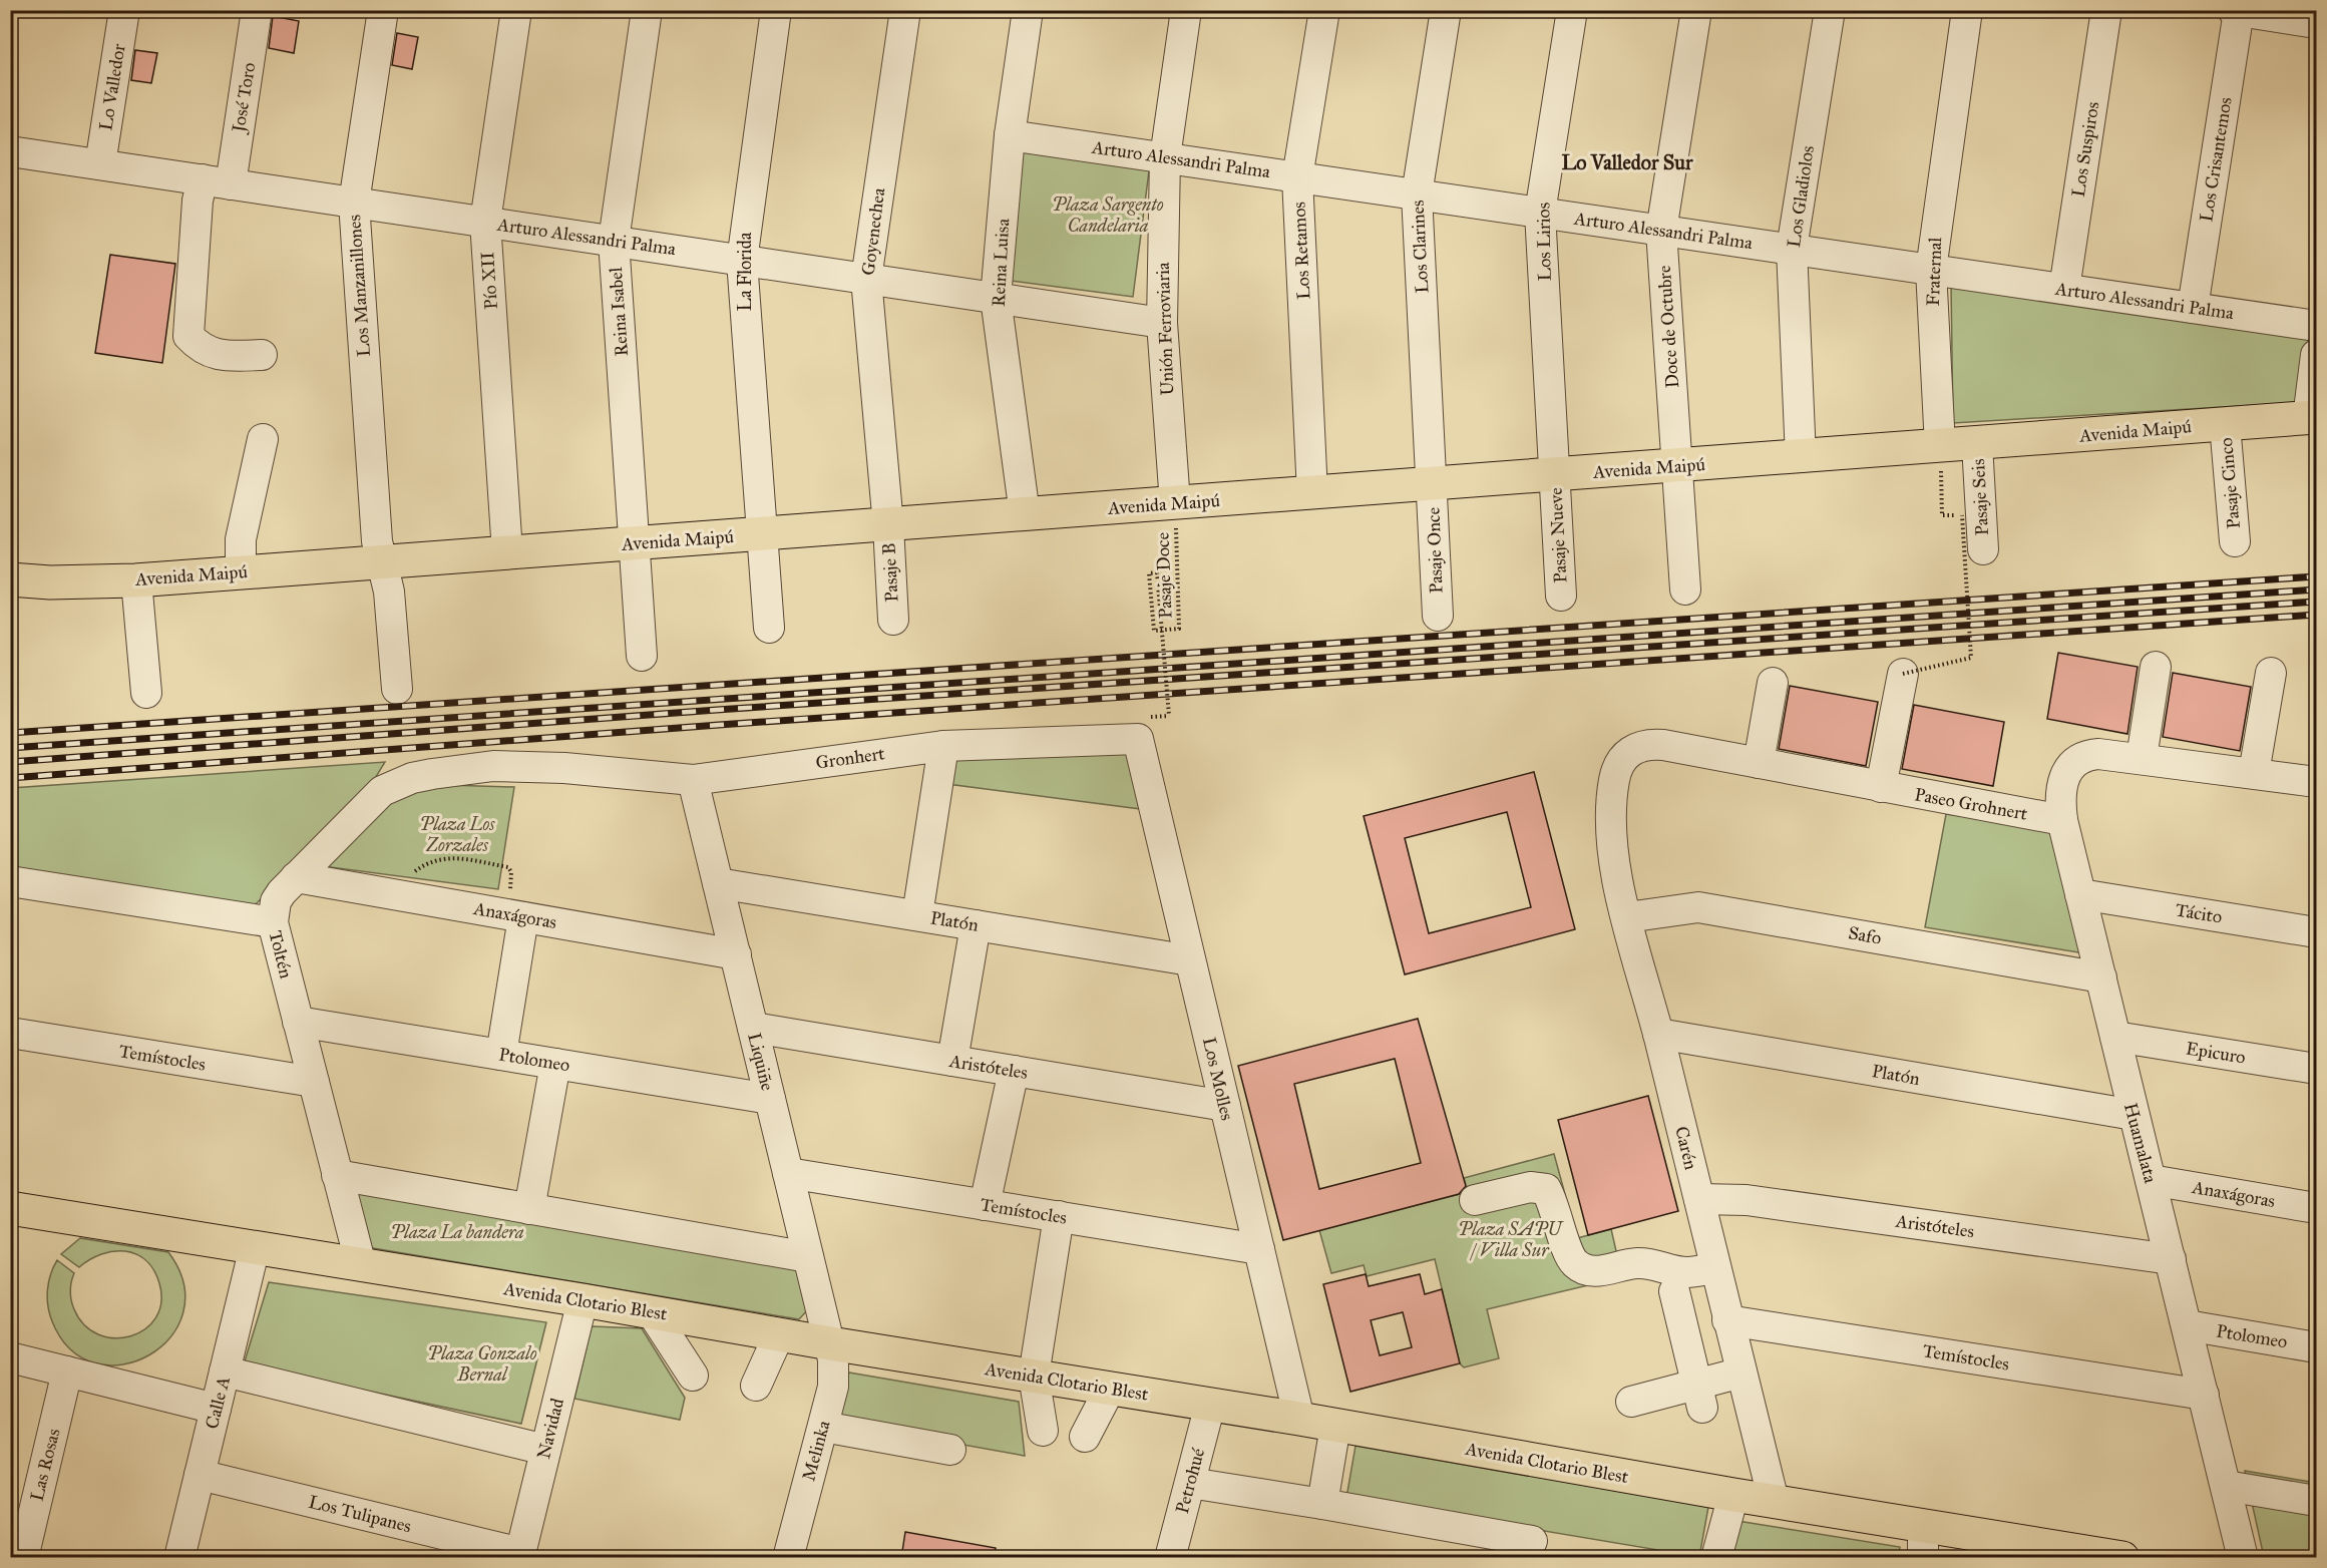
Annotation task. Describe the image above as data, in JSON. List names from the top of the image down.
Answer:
{
  "streets": {
    "main road": ["Avenida Maipú", "Avenida Clotario Blest"],
    "street": [
      "Lo Valledor",
      "José Toro",
      "Los Suspiros",
      "Arturo Alessandri Palma",
      "Los Crisantemos",
      "Los Gladiolos",
      "Goyenechea",
      "Los Lirios",
      "Los Clarines",
      "Los Retamos",
      "Reina Luisa",
      "La Florida",
      "Fraternal",
      "Pío XII",
      "Los Manzanillones",
      "Reina Isabel",
      "Doce de Octubre",
      "Unión Ferroviaria",
      "Pasaje Cinco",
      "Pasaje Seis",
      "Pasaje Nueve",
      "Pasaje Once",
      "Pasaje B",
      "Gronhert",
      "Paseo Grohnert",
      "Tácito",
      "Anaxágoras",
      "Platón",
      "Safo",
      "Toltén",
      "Epicuro",
      "Temístocles",
      "Ptolomeo",
      "Liquiñe",
      "Aristóteles",
      "Los Molles",
      "Huamalata",
      "Carén",
      "Calle A",
      "Navidad",
      "Melinka",
      "Las Rosas",
      "Petrohué",
      "Los Tulipanes"
    ],
    "path": ["Pasaje Doce"]
  },
  "crossings": [
    ["Lo Valledor", "Arturo Alessandri Palma"],
    ["José Toro", "Arturo Alessandri Palma"],
    ["Los Suspiros", "Arturo Alessandri Palma"],
    ["Arturo Alessandri Palma", "Los Crisantemos"],
    ["Arturo Alessandri Palma", "Los Gladiolos"],
    ["Arturo Alessandri Palma", "Goyenechea"],
    ["Arturo Alessandri Palma", "Los Lirios"],
    ["Arturo Alessandri Palma", "Los Clarines"],
    ["Arturo Alessandri Palma", "Los Retamos"],
    ["Arturo Alessandri Palma", "Reina Luisa"],
    ["Arturo Alessandri Palma", "La Florida"],
    ["Arturo Alessandri Palma", "Fraternal"],
    ["Arturo Alessandri Palma", "Pío XII"],
    ["Arturo Alessandri Palma", "Los Manzanillones"],
    ["Arturo Alessandri Palma", "Reina Isabel"],
    ["Arturo Alessandri Palma", "Doce de Octubre"],
    ["Arturo Alessandri Palma", "Unión Ferroviaria"],
    ["Los Gladiolos", "Avenida Maipú"],
    ["Goyenechea", "Avenida Maipú"],
    ["Goyenechea", "Pasaje B"],
    ["Los Lirios", "Avenida Maipú"],
    ["Los Lirios", "Pasaje Nueve"],
    ["Los Clarines", "Avenida Maipú"],
    ["Los Clarines", "Pasaje Once"],
    ["Los Retamos", "Avenida Maipú"],
    ["Reina Luisa", "Avenida Maipú"],
    ["La Florida", "Avenida Maipú"],
    ["Fraternal", "Avenida Maipú"],
    ["Pío XII", "Avenida Maipú"],
    ["Los Manzanillones", "Avenida Maipú"],
    ["Reina Isabel", "Avenida Maipú"],
    ["Doce de Octubre", "Avenida Maipú"],
    ["Unión Ferroviaria", "Avenida Maipú"],
    ["Unión Ferroviaria", "Pasaje Doce"],
    ["Avenida Maipú", "Pasaje Cinco"],
    ["Avenida Maipú", "Pasaje Seis"],
    ["Avenida Maipú", "Pasaje Nueve"],
    ["Avenida Maipú", "Pasaje Once"],
    ["Avenida Maipú", "Pasaje B"],
    ["Avenida Maipú", "Pasaje Doce"],
    ["Gronhert", "Toltén"],
    ["Gronhert", "Liquiñe"],
    ["Gronhert", "Los Molles"],
    ["Paseo Grohnert", "Huamalata"],
    ["Paseo Grohnert", "Carén"],
    ["Tácito", "Huamalata"],
    ["Anaxágoras", "Toltén"],
    ["Anaxágoras", "Liquiñe"],
    ["Anaxágoras", "Huamalata"],
    ["Platón", "Liquiñe"],
    ["Platón", "Los Molles"],
    ["Platón", "Huamalata"],
    ["Platón", "Carén"],
    ["Safo", "Huamalata"],
    ["Safo", "Carén"],
    ["Toltén", "Temístocles"],
    ["Toltén", "Ptolomeo"],
    ["Toltén", "Avenida Clotario Blest"],
    ["Epicuro", "Huamalata"],
    ["Temístocles", "Liquiñe"],
    ["Temístocles", "Los Molles"],
    ["Temístocles", "Huamalata"],
    ["Temístocles", "Carén"],
    ["Ptolomeo", "Liquiñe"],
    ["Ptolomeo", "Huamalata"],
    ["Liquiñe", "Aristóteles"],
    ["Liquiñe", "Avenida Clotario Blest"],
    ["Liquiñe", "Melinka"],
    ["Aristóteles", "Los Molles"],
    ["Aristóteles", "Huamalata"],
    ["Aristóteles", "Carén"],
    ["Los Molles", "Avenida Clotario Blest"],
    ["Carén", "Avenida Clotario Blest"],
    ["Avenida Clotario Blest", "Calle A"],
    ["Avenida Clotario Blest", "Navidad"],
    ["Avenida Clotario Blest", "Melinka"],
    ["Avenida Clotario Blest", "Petrohué"],
    ["Calle A", "Los Tulipanes"],
    ["Navidad", "Los Tulipanes"]
  ],
  "districts": ["Lo Valledor Sur"],
  "parks": [
    "Plaza Sargento Candelaria",
    "Plaza Los Zorzales",
    "Plaza SAPU / Villa Sur",
    "Plaza La bandera",
    "Plaza Gonzalo Bernal"
  ]
}
